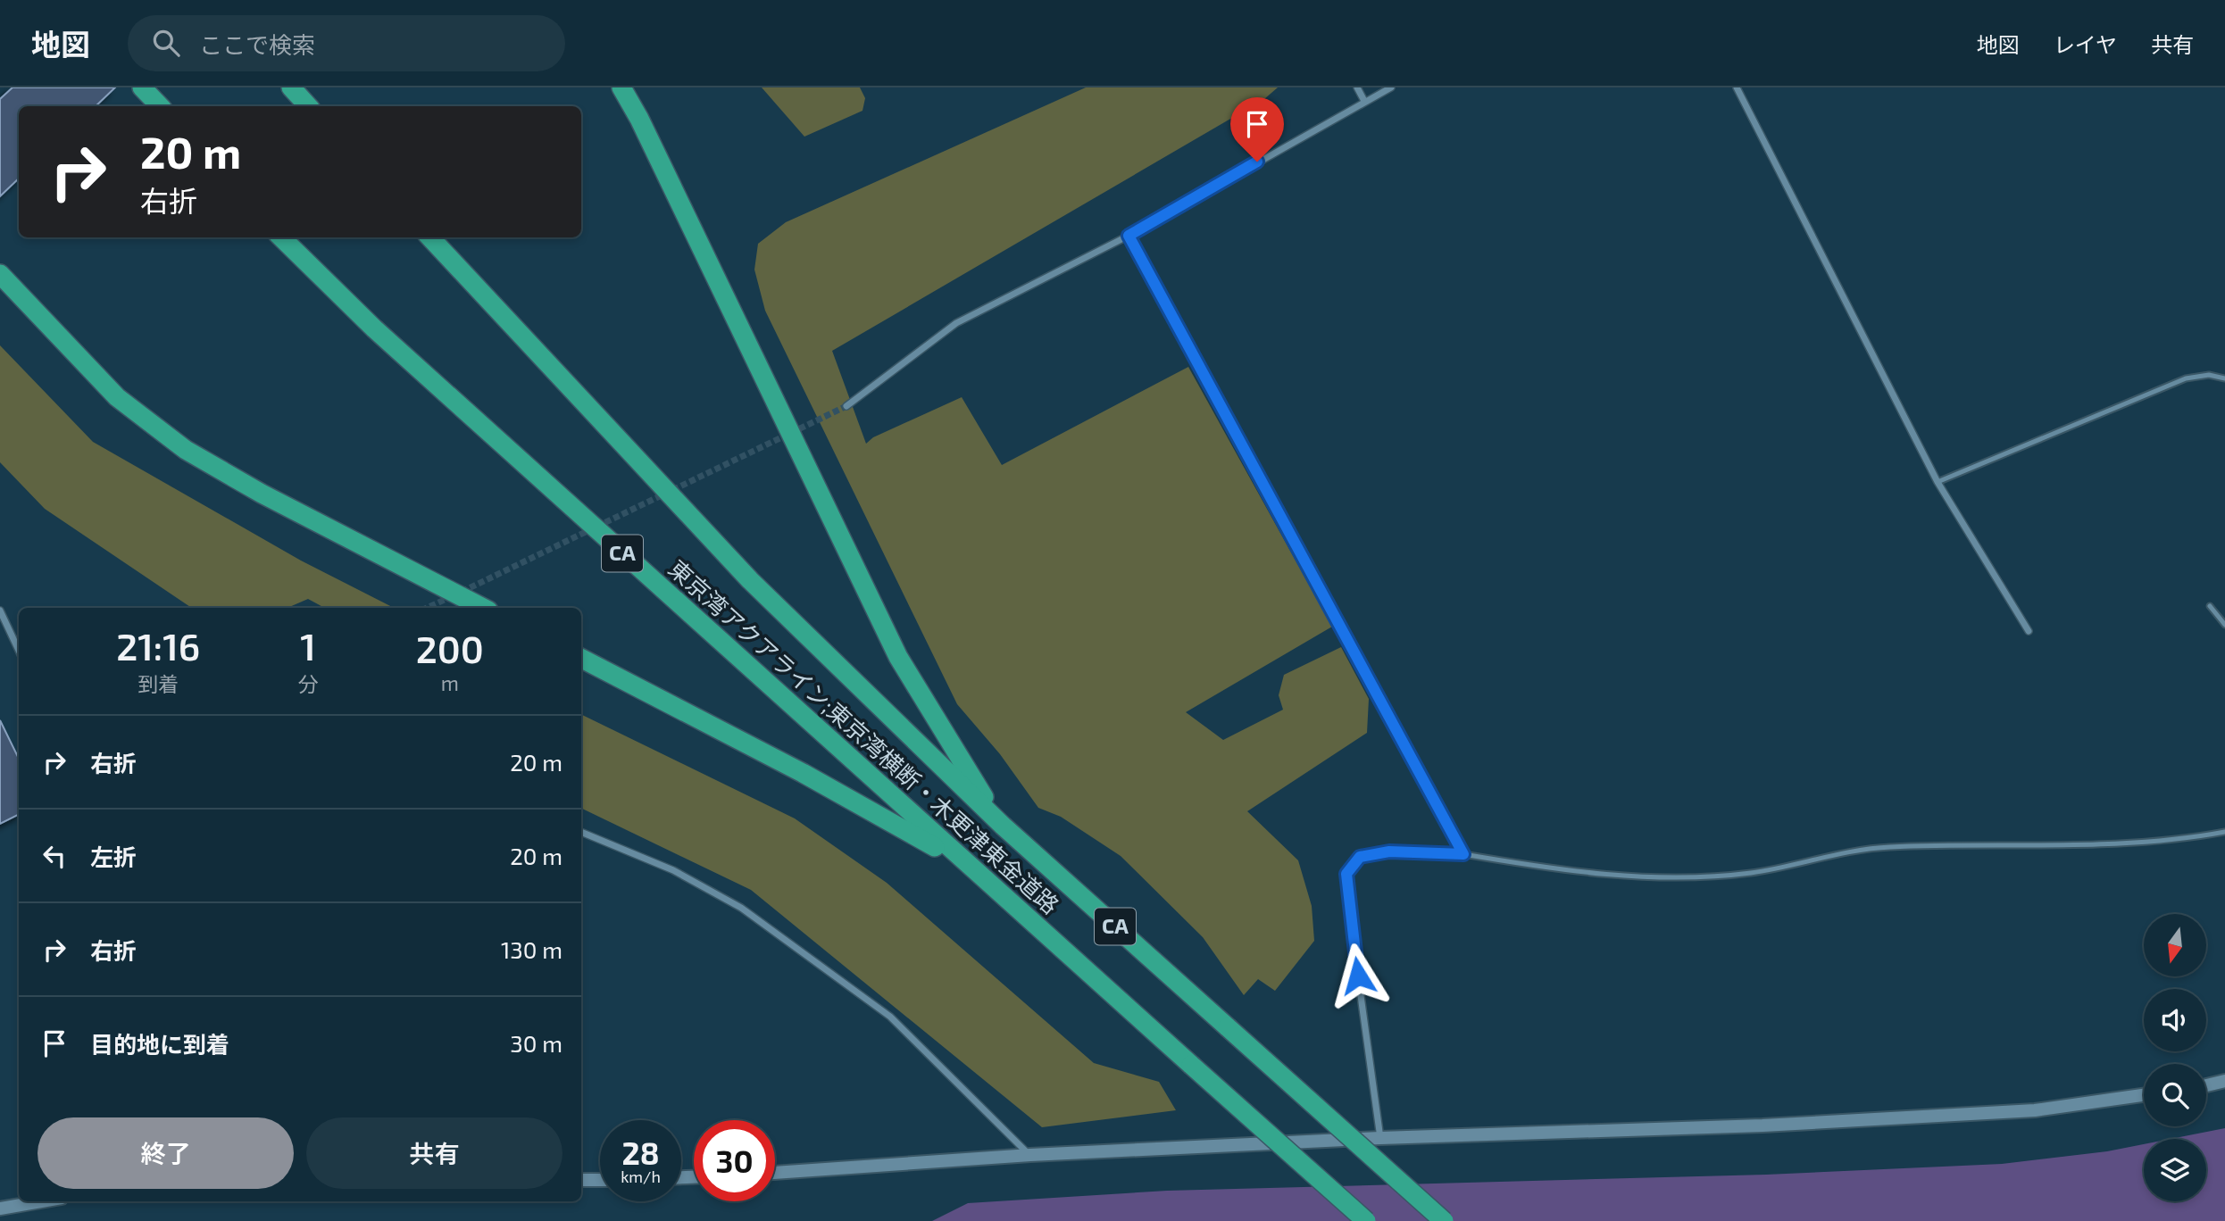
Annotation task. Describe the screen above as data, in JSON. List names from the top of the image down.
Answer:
{
  "streets": {
    "highway": ["CA", "東京湾アクアライン;東京湾横断・木更津東金道路"]
  },
  "crossings": [
    ["CA", "東京湾アクアライン;東京湾横断・木更津東金道路"]
  ],
  "north": "bottom",
  "page": {
    "header": "地図",
    "search": "ここで検索",
    "nav": ["地図", "レイヤ", "共有"],
    "turn": ["20 m", "右折"],
    "eta": [
      "21:16",
      "到着",
      "1",
      "分",
      "200",
      "m"
    ],
    "list": [
      {
        "name": "右折",
        "value": "20 m"
      },
      {
        "name": "左折",
        "value": "20 m"
      },
      {
        "name": "右折",
        "value": "130 m"
      },
      {
        "name": "目的地に到着",
        "value": "30 m"
      }
    ],
    "buttons": ["終了", "共有"],
    "speed": "28 km/h",
    "limit": "30"
  }
}
